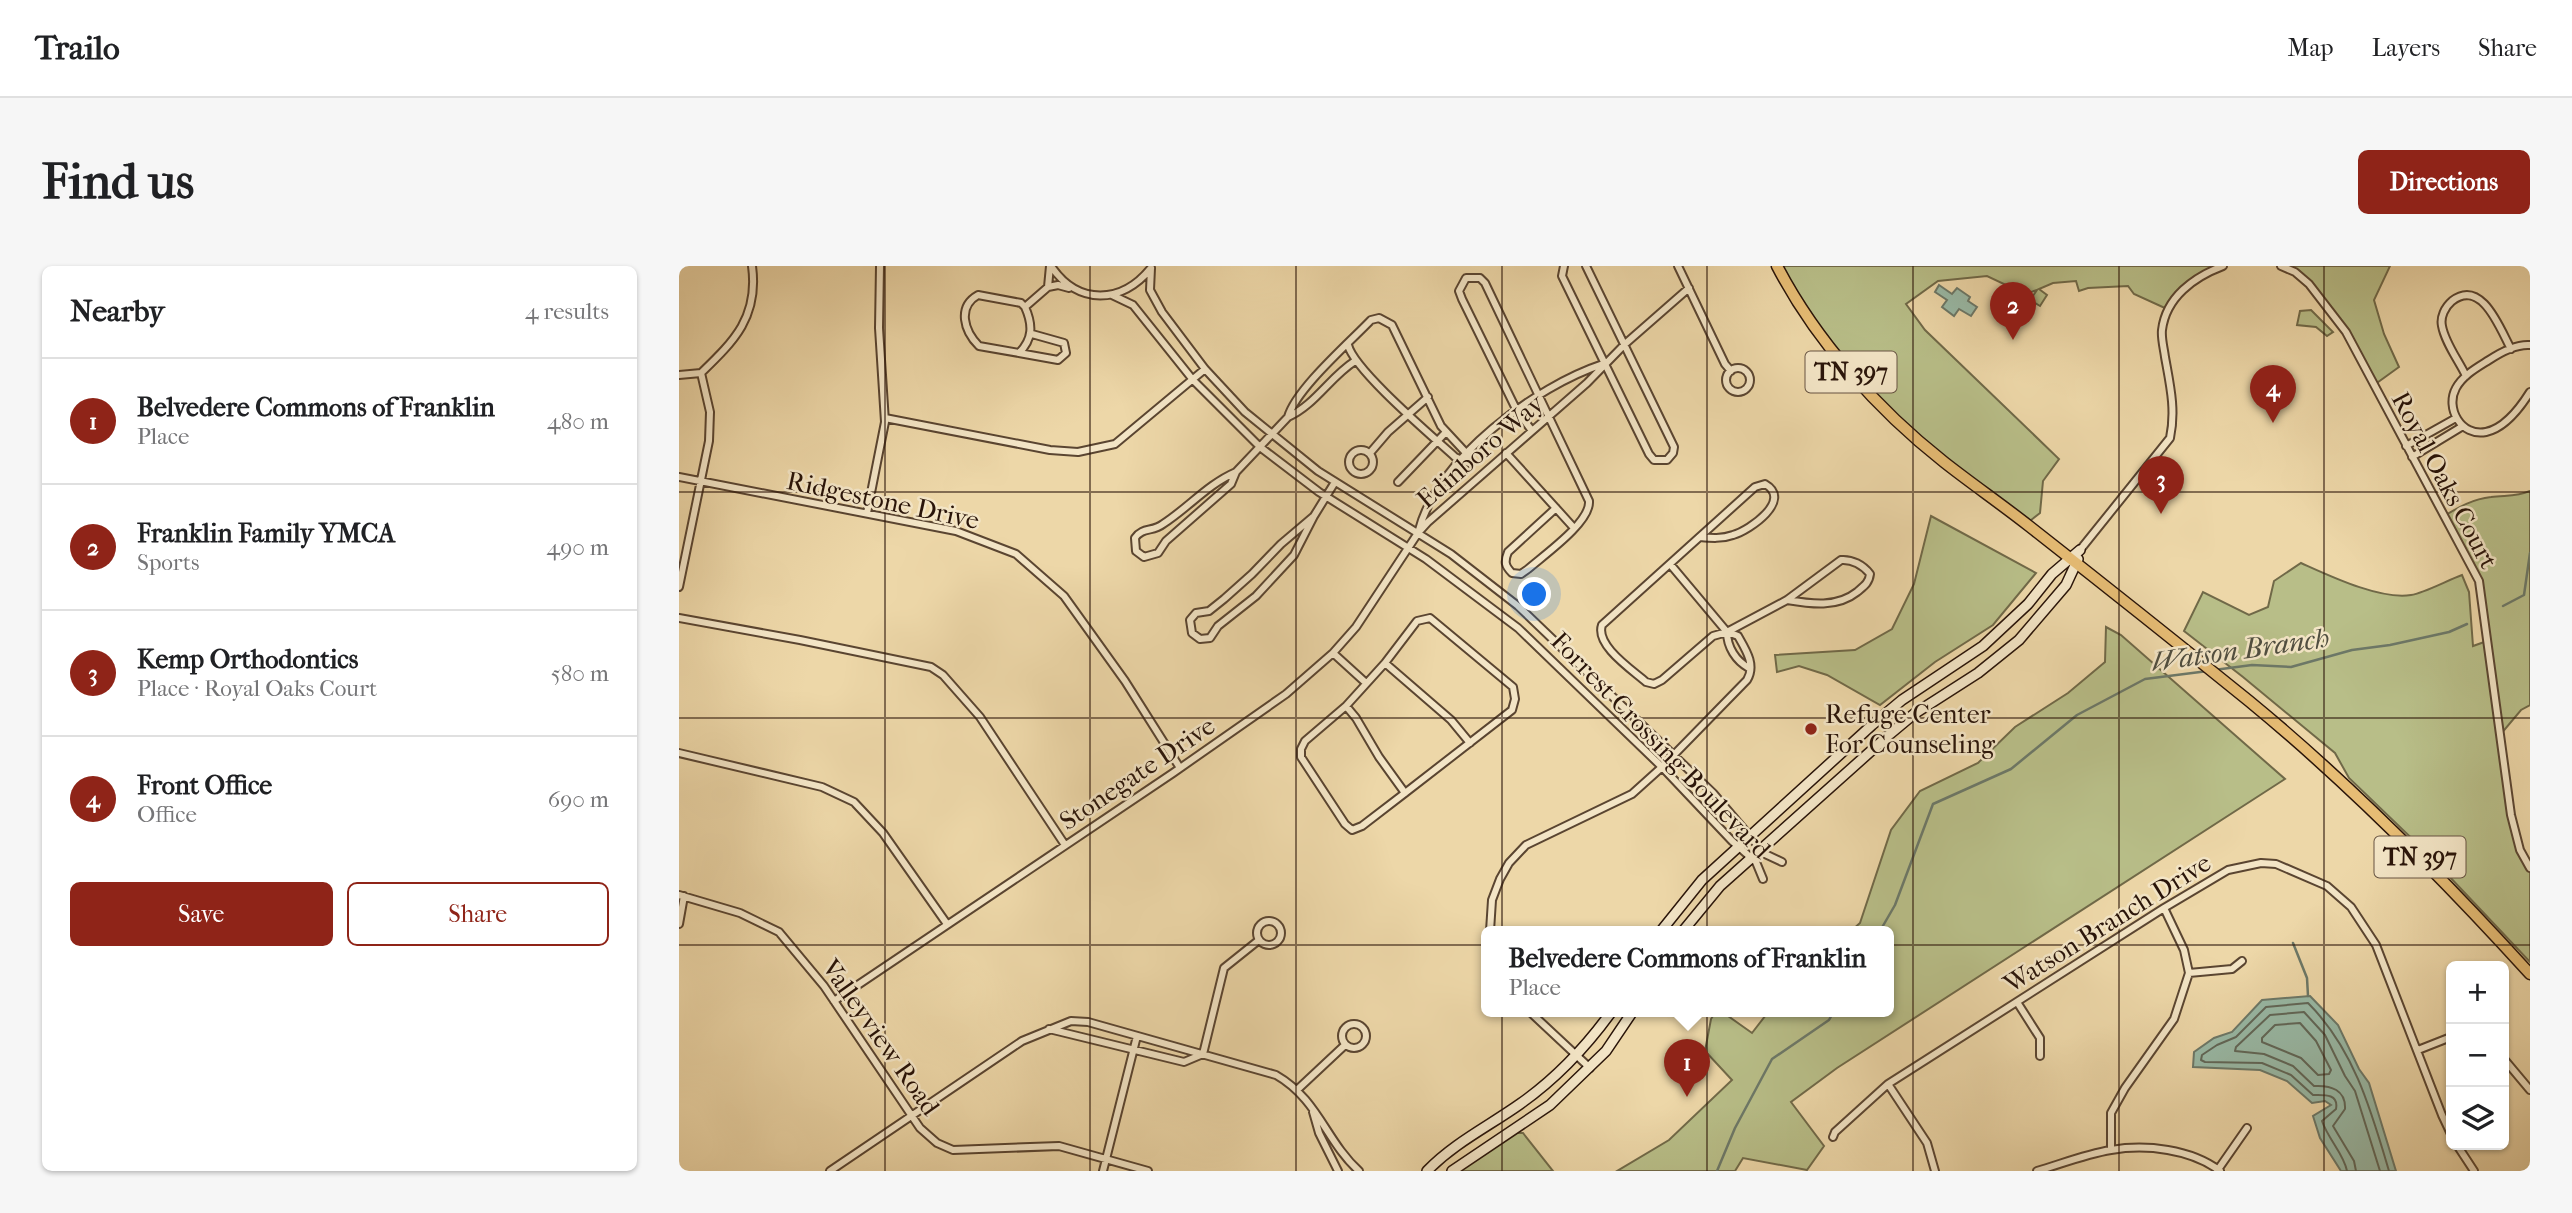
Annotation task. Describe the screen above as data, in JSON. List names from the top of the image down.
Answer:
{
  "streets": {
    "main road": ["TN 397"],
    "street": [
      "Edinboro Way",
      "Royal Oaks Court",
      "Ridgestone Drive",
      "Forrest Crossing Boulevard",
      "Stonegate Drive",
      "Watson Branch Drive",
      "Valleyview Road"
    ]
  },
  "crossings": [
    ["Edinboro Way", "Forrest Crossing Boulevard"],
    ["Edinboro Way", "Stonegate Drive"],
    ["Ridgestone Drive", "Stonegate Drive"],
    ["Forrest Crossing Boulevard", "Stonegate Drive"],
    ["Stonegate Drive", "Valleyview Road"]
  ],
  "water": ["Watson Branch"],
  "places": ["Refuge Center For Counseling"],
  "page": {
    "header": "Trailo",
    "nav": ["Map", "Layers", "Share"],
    "buttons": [
      "Directions",
      ["Save", "Share"]
    ],
    "title": "Find us",
    "heading": ["Nearby", "4 results"],
    "pins": [
      "2",
      "4",
      "3",
      "1"
    ],
    "list": [
      {
        "mark": "1",
        "name": "Belvedere Commons of Franklin",
        "note": "Place",
        "value": "480 m"
      },
      {
        "mark": "2",
        "name": "Franklin Family YMCA",
        "note": "Sports",
        "value": "490 m"
      },
      {
        "mark": "3",
        "name": "Kemp Orthodontics",
        "note": "Place · Royal Oaks Court",
        "value": "580 m"
      },
      {
        "mark": "4",
        "name": "Front Office",
        "note": "Office",
        "value": "690 m"
      }
    ],
    "popup": ["Belvedere Commons of Franklin", "Place"],
    "map_buttons": ["+", "−"]
  }
}
